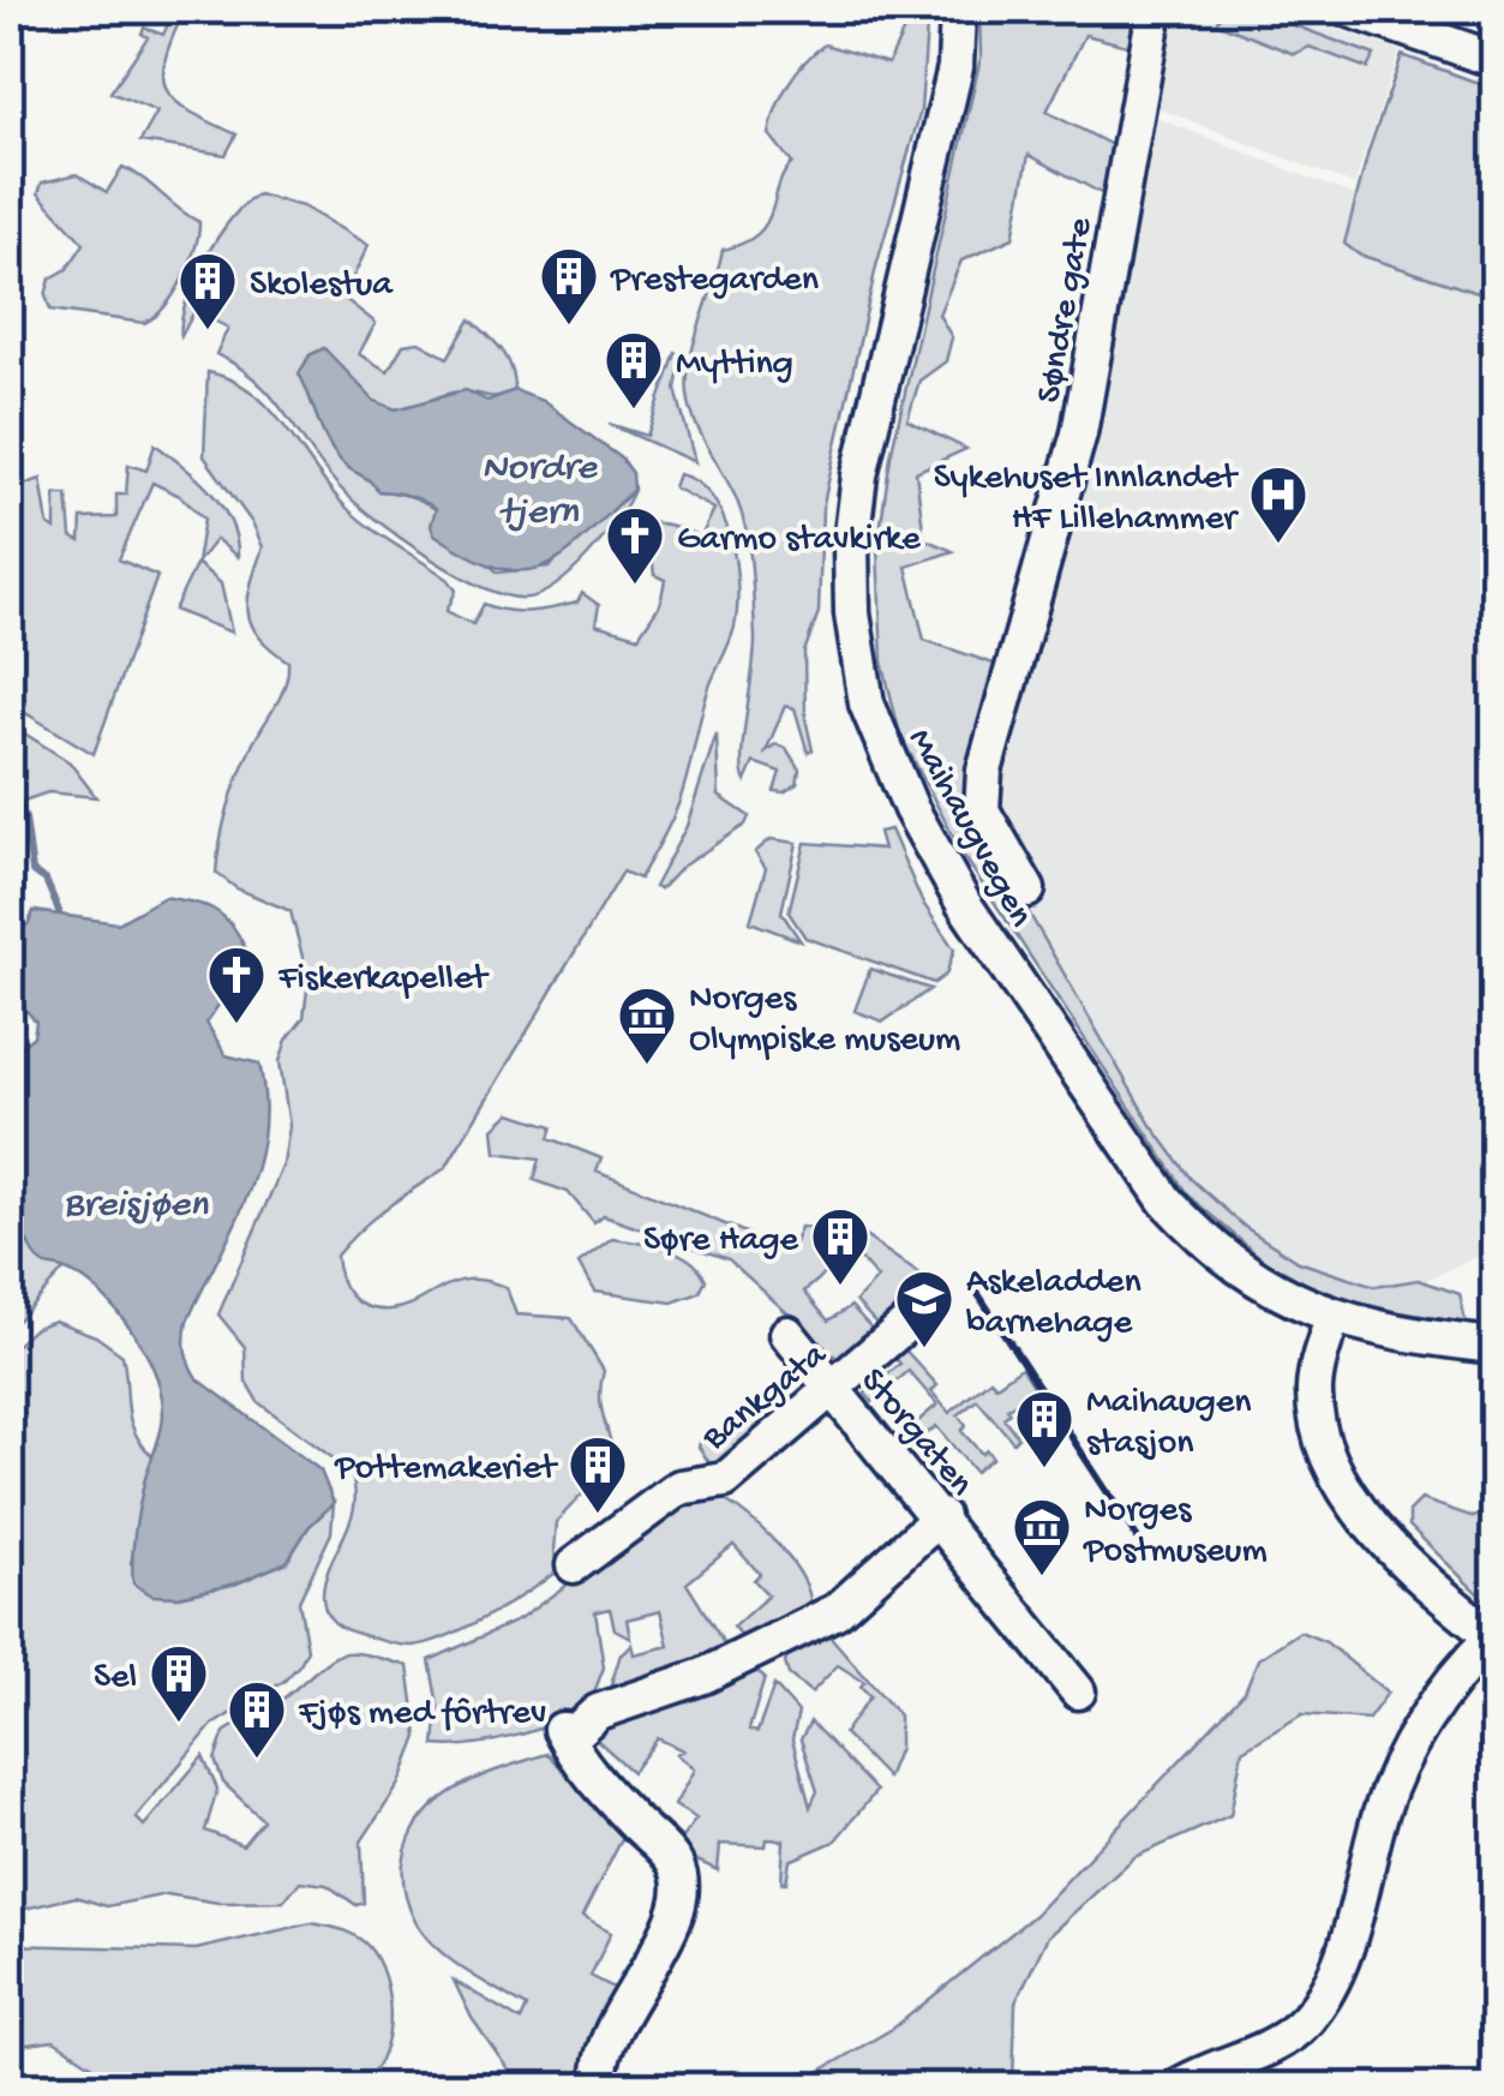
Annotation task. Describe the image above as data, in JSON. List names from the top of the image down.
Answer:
{
  "streets": {
    "street": [
      "Søndre gate",
      "Maihaugvegen",
      "Bankgata",
      "Storgaten"
    ]
  },
  "crossings": [
    ["Bankgata", "Storgaten"]
  ],
  "water": ["Nordre tjern", "Breisjøen"],
  "places": {
    "building": [
      "Prestegarden",
      "Skolestua",
      "Mytting",
      "Søre Hage",
      "Maihaugen stasjon",
      "Pottemakeriet",
      "Sel",
      "Fjøs med fôrtrev"
    ],
    "hospital": ["Sykehuset Innlandet HF Lillehammer"],
    "church": ["Garmo stavkirke", "Fiskerkapellet"],
    "museum": ["Norges Olympiske museum", "Norges Postmuseum"],
    "school or university": ["Askeladden barnehage"]
  }
}
